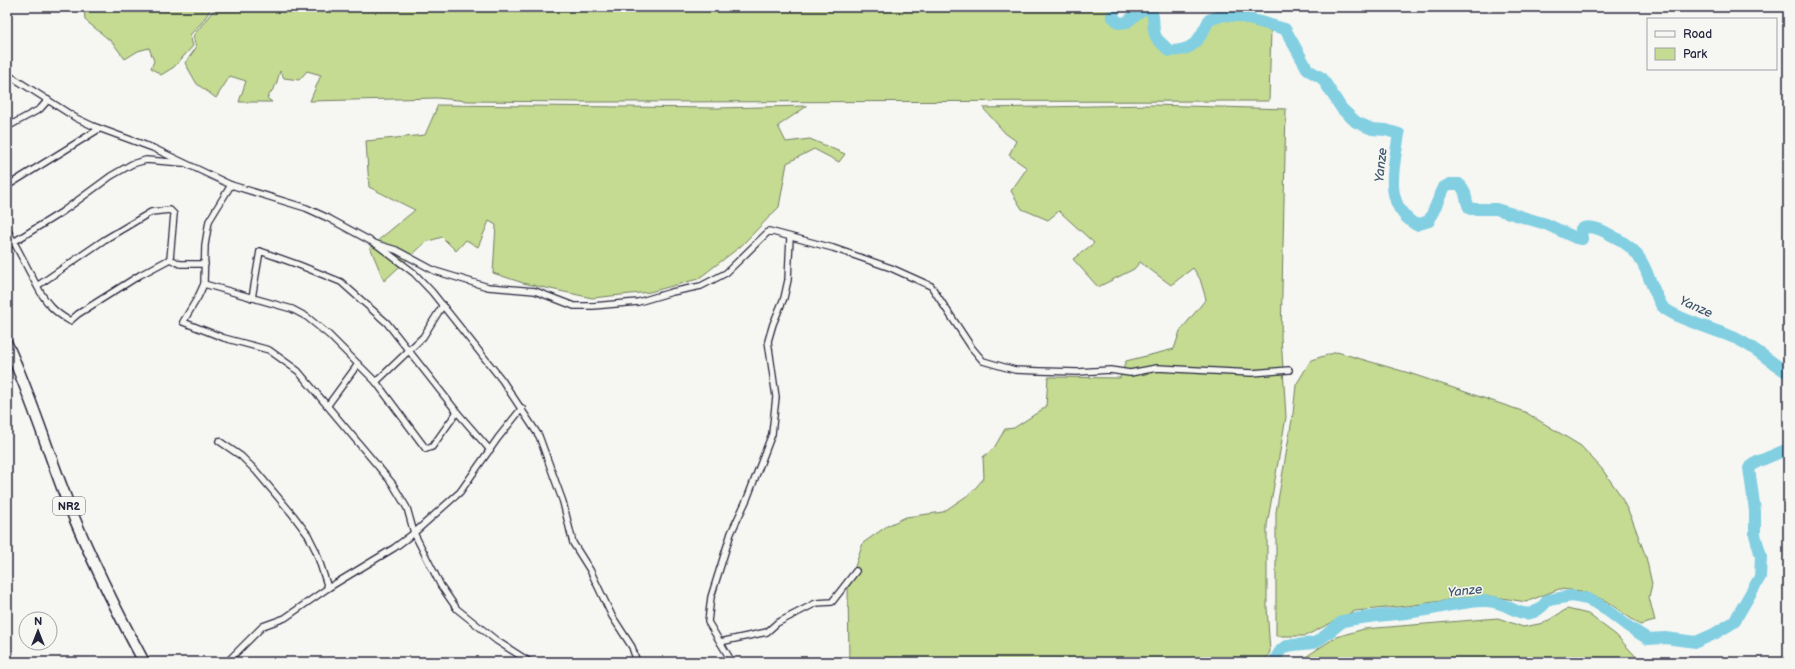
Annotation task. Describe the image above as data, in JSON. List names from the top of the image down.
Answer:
{
  "streets": {
    "highway": ["NR2"]
  },
  "water": ["Yanze"],
  "legend": ["Road", "Park"],
  "north": "top"
}
